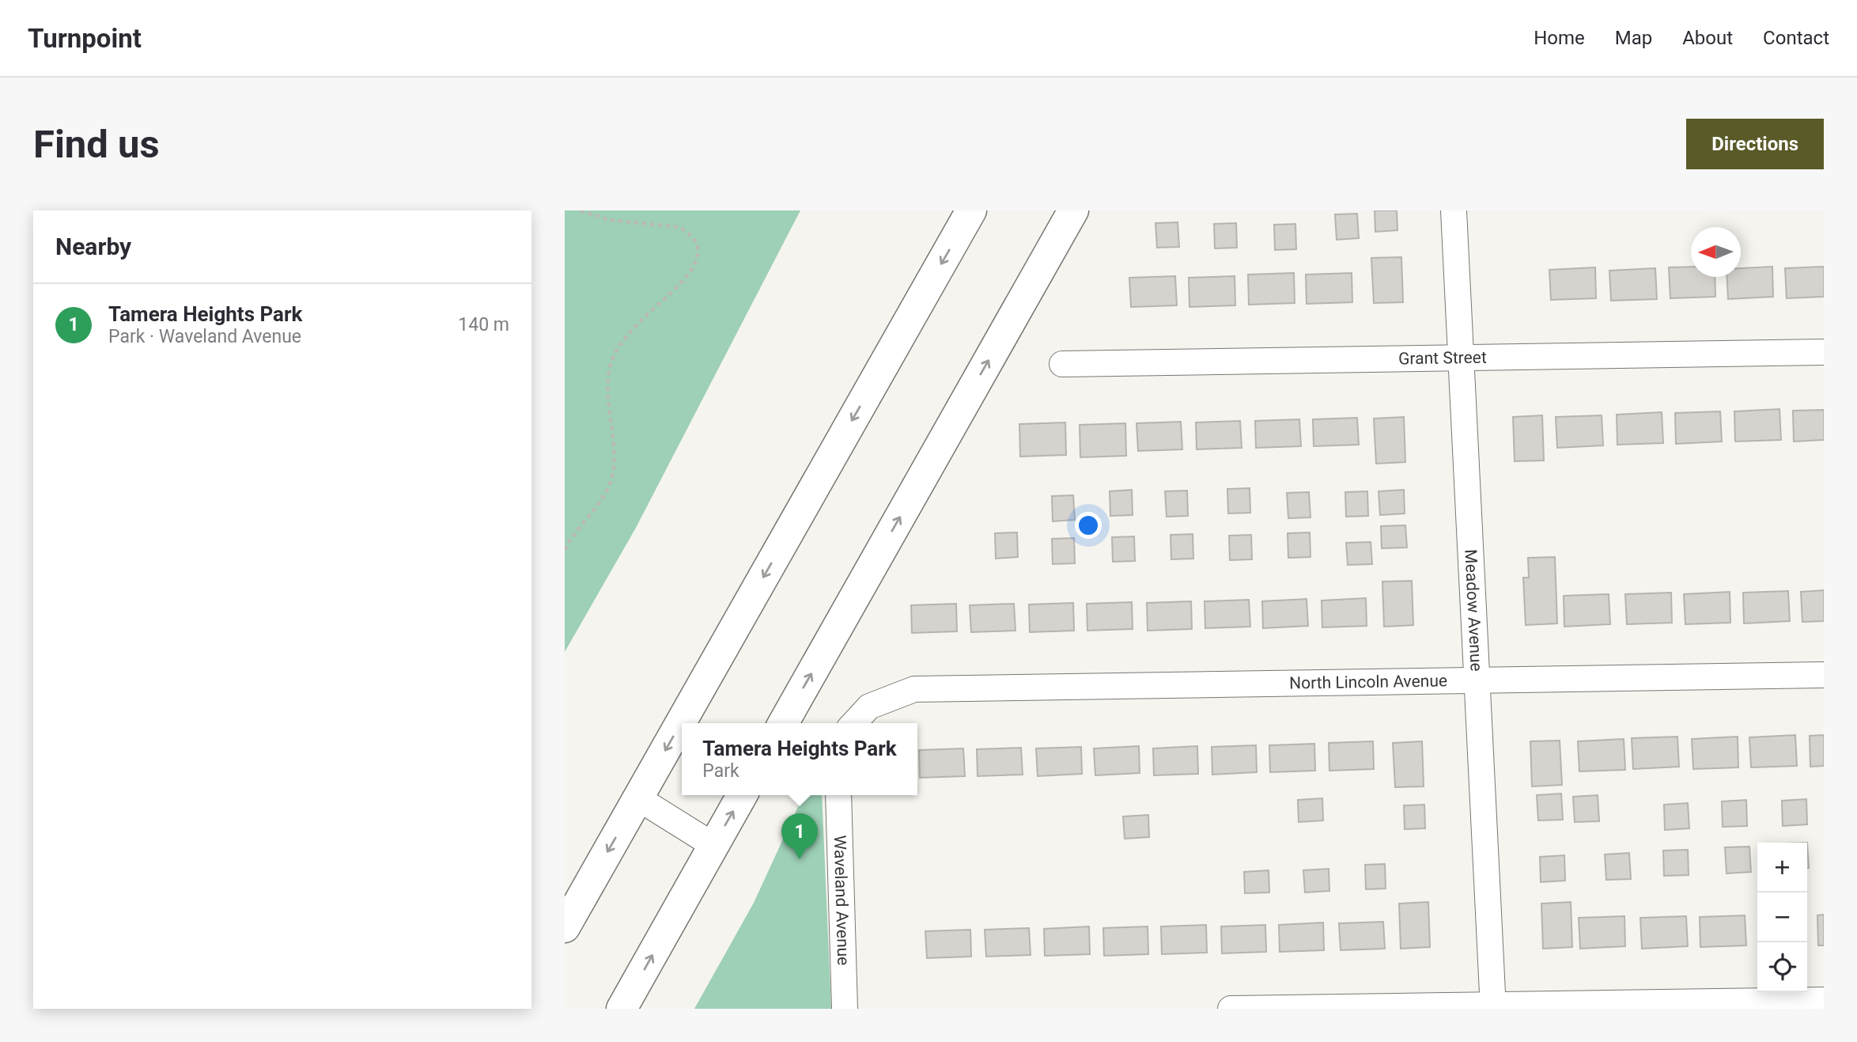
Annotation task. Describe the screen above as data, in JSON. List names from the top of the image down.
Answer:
{
  "streets": {
    "street": [
      "Grant Street",
      "Meadow Avenue",
      "North Lincoln Avenue",
      "Waveland Avenue"
    ]
  },
  "crossings": [
    ["Grant Street", "Meadow Avenue"],
    ["Meadow Avenue", "North Lincoln Avenue"]
  ],
  "north": "left",
  "page": {
    "header": "Turnpoint",
    "nav": [
      "Home",
      "Map",
      "About",
      "Contact"
    ],
    "buttons": "Directions",
    "title": "Find us",
    "heading": "Nearby",
    "list": [
      {
        "mark": "1",
        "name": "Tamera Heights Park",
        "note": "Park · Waveland Avenue",
        "value": "140 m"
      }
    ],
    "popup": ["Tamera Heights Park", "Park"],
    "pins": "1",
    "map_buttons": ["+", "−"]
  }
}
